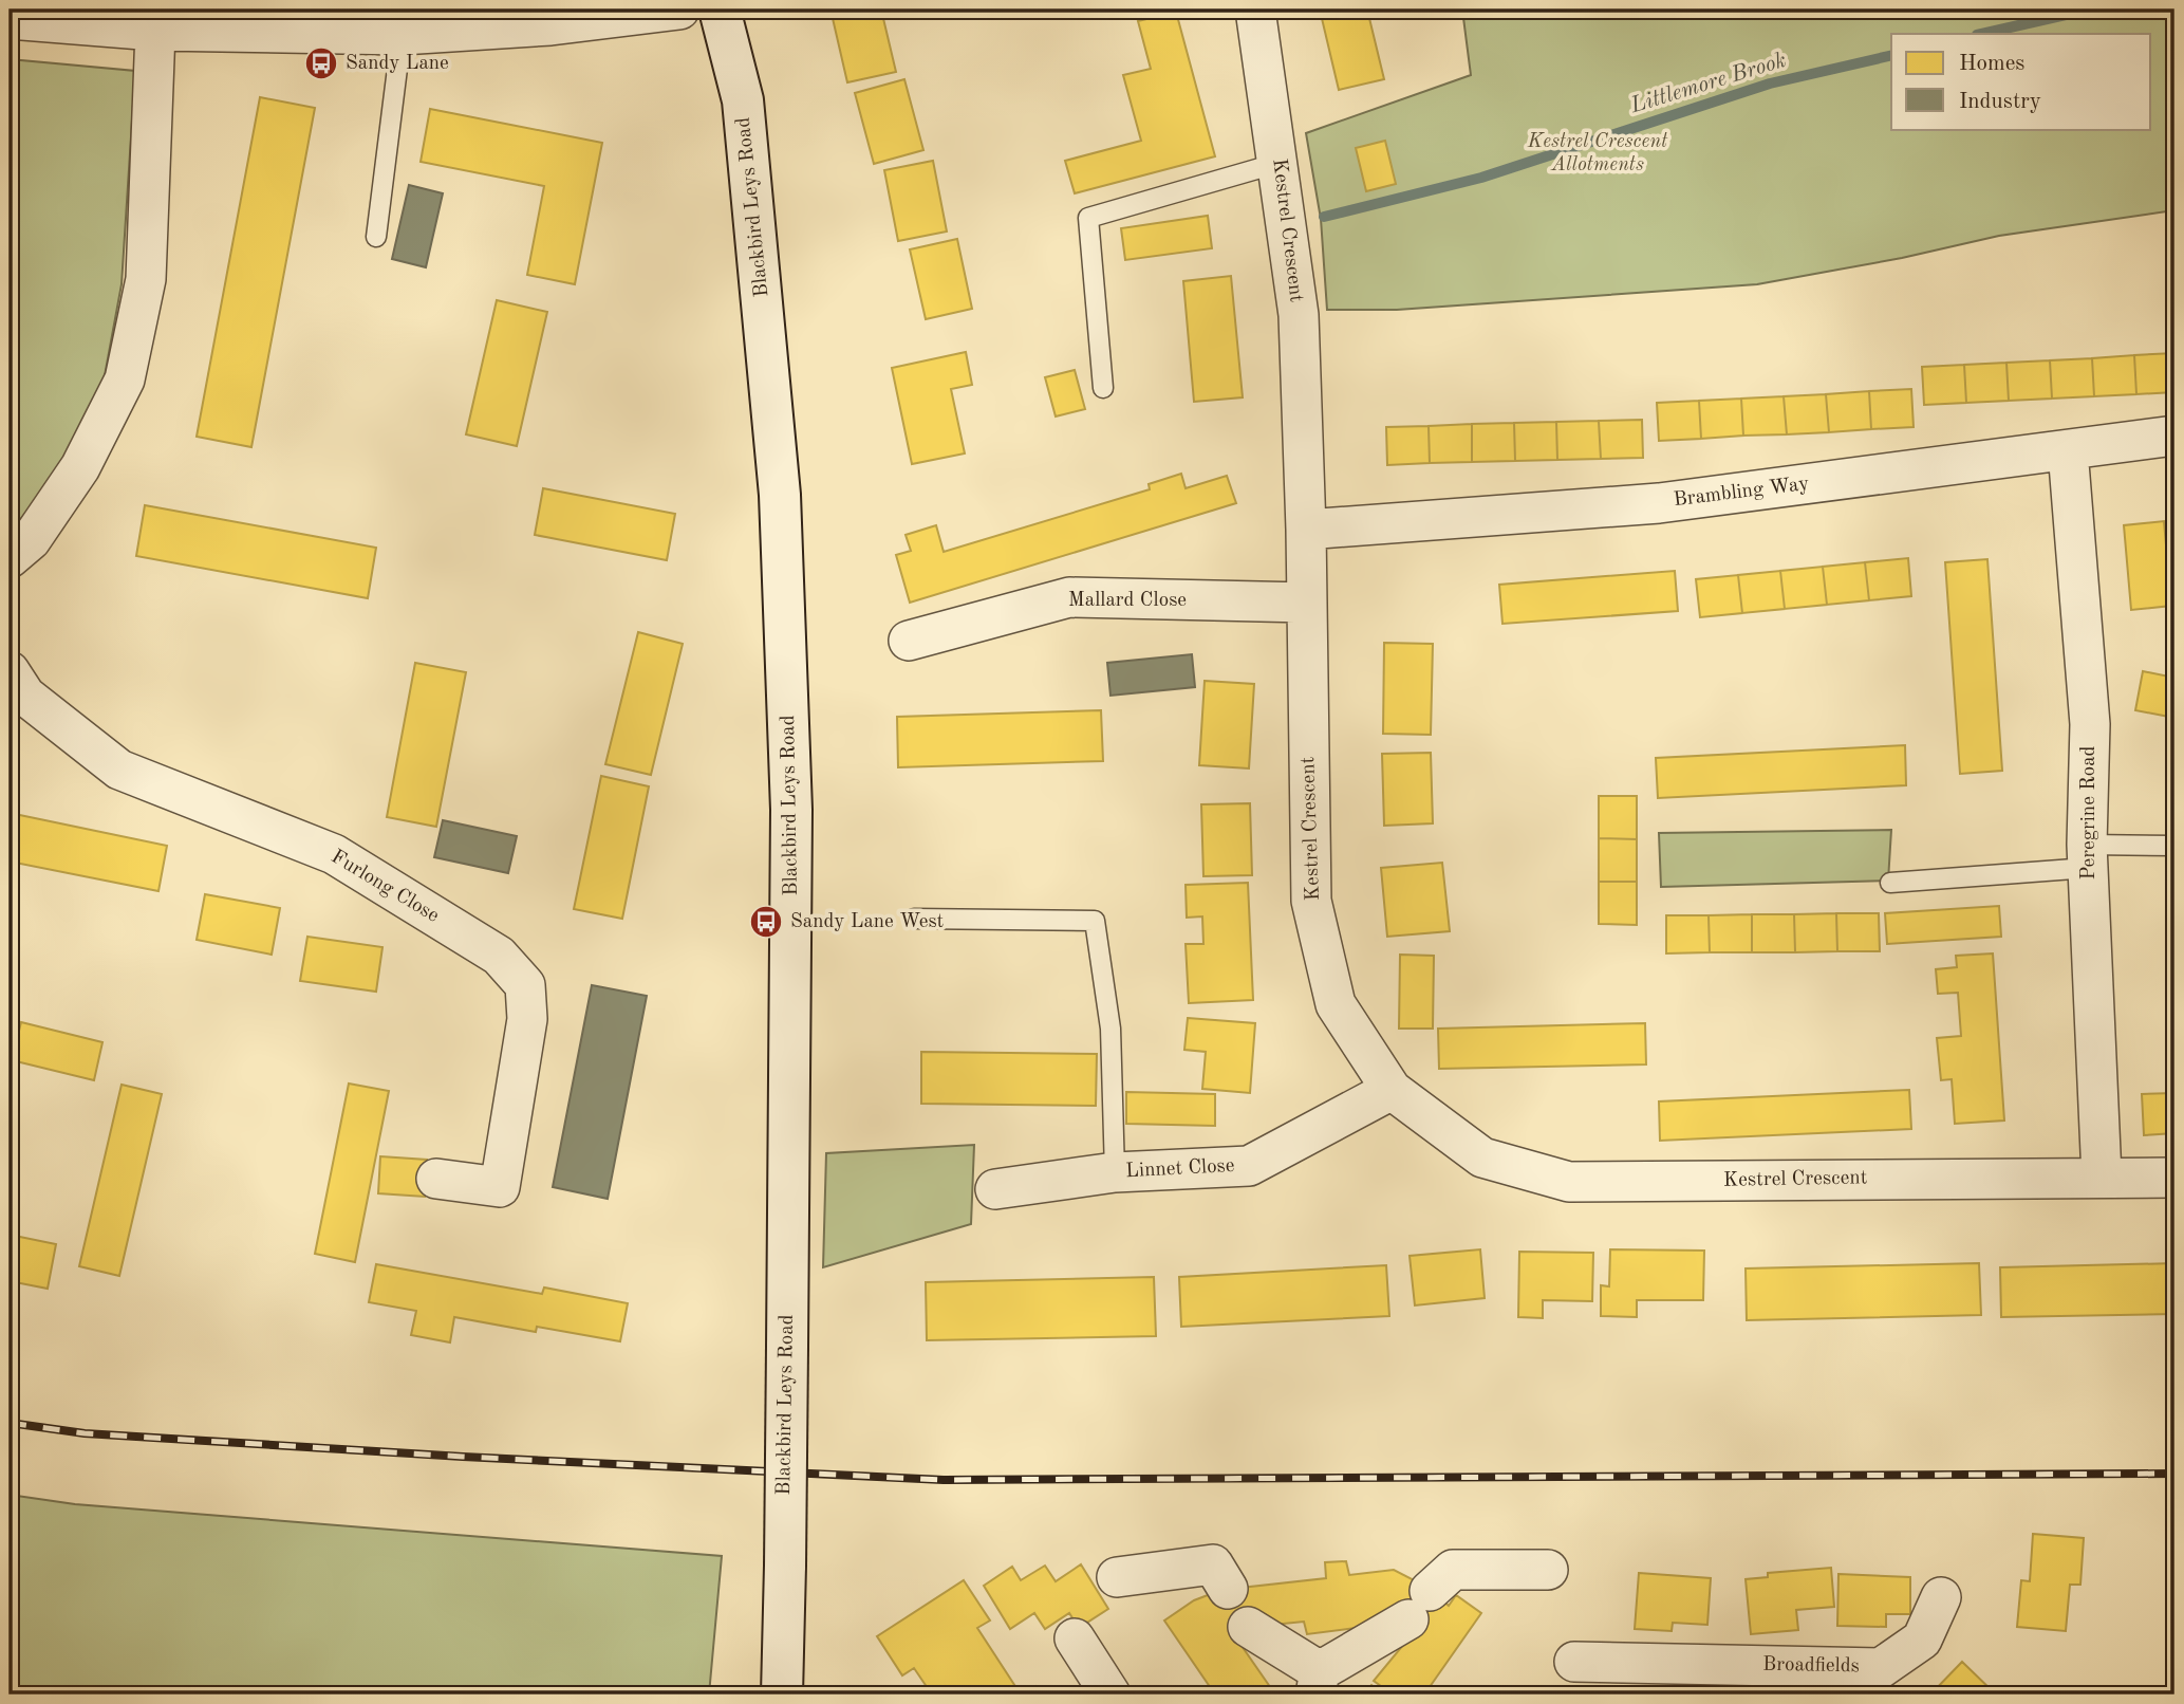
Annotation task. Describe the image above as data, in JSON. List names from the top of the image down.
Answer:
{
  "streets": {
    "street": [
      "Blackbird Leys Road",
      "Kestrel Crescent",
      "Brambling Way",
      "Mallard Close",
      "Peregrine Road",
      "Furlong Close",
      "Linnet Close",
      "Broadfields"
    ]
  },
  "crossings": [
    ["Kestrel Crescent", "Brambling Way"],
    ["Kestrel Crescent", "Mallard Close"],
    ["Kestrel Crescent", "Peregrine Road"],
    ["Kestrel Crescent", "Linnet Close"],
    ["Brambling Way", "Peregrine Road"]
  ],
  "water": ["Littlemore Brook"],
  "parks": ["Kestrel Crescent Allotments"],
  "places": {
    "bus stop": ["Sandy Lane", "Sandy Lane West"]
  },
  "legend": ["Homes", "Industry"]
}
